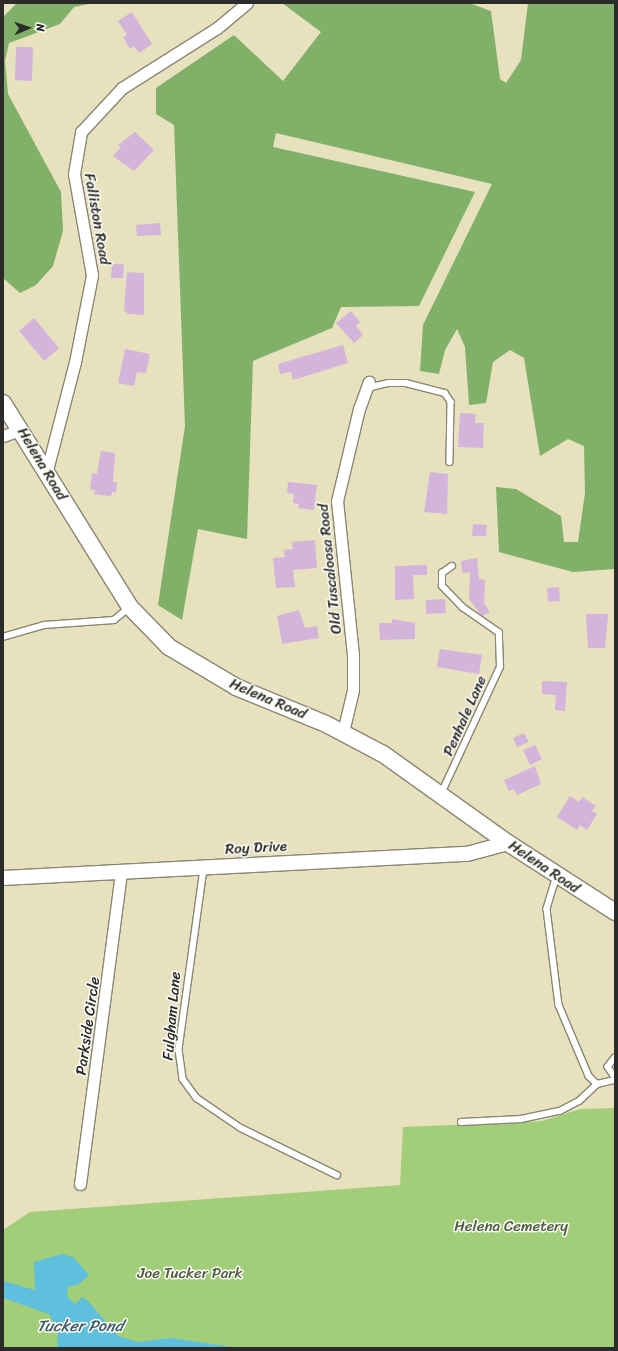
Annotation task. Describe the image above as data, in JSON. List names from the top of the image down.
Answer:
{
  "streets": {
    "main road": ["Helena Road"],
    "street": [
      "Falliston Road",
      "Old Tuscaloosa Road",
      "Roy Drive",
      "Parkside Circle"
    ],
    "lane": ["Penhale Lane", "Fulgham Lane"]
  },
  "crossings": [
    ["Falliston Road", "Helena Road"],
    ["Helena Road", "Old Tuscaloosa Road"],
    ["Helena Road", "Penhale Lane"],
    ["Helena Road", "Roy Drive"],
    ["Roy Drive", "Fulgham Lane"],
    ["Roy Drive", "Parkside Circle"]
  ],
  "water": ["Tucker Pond"],
  "parks": ["Helena Cemetery", "Joe Tucker Park"],
  "north": "right"
}
